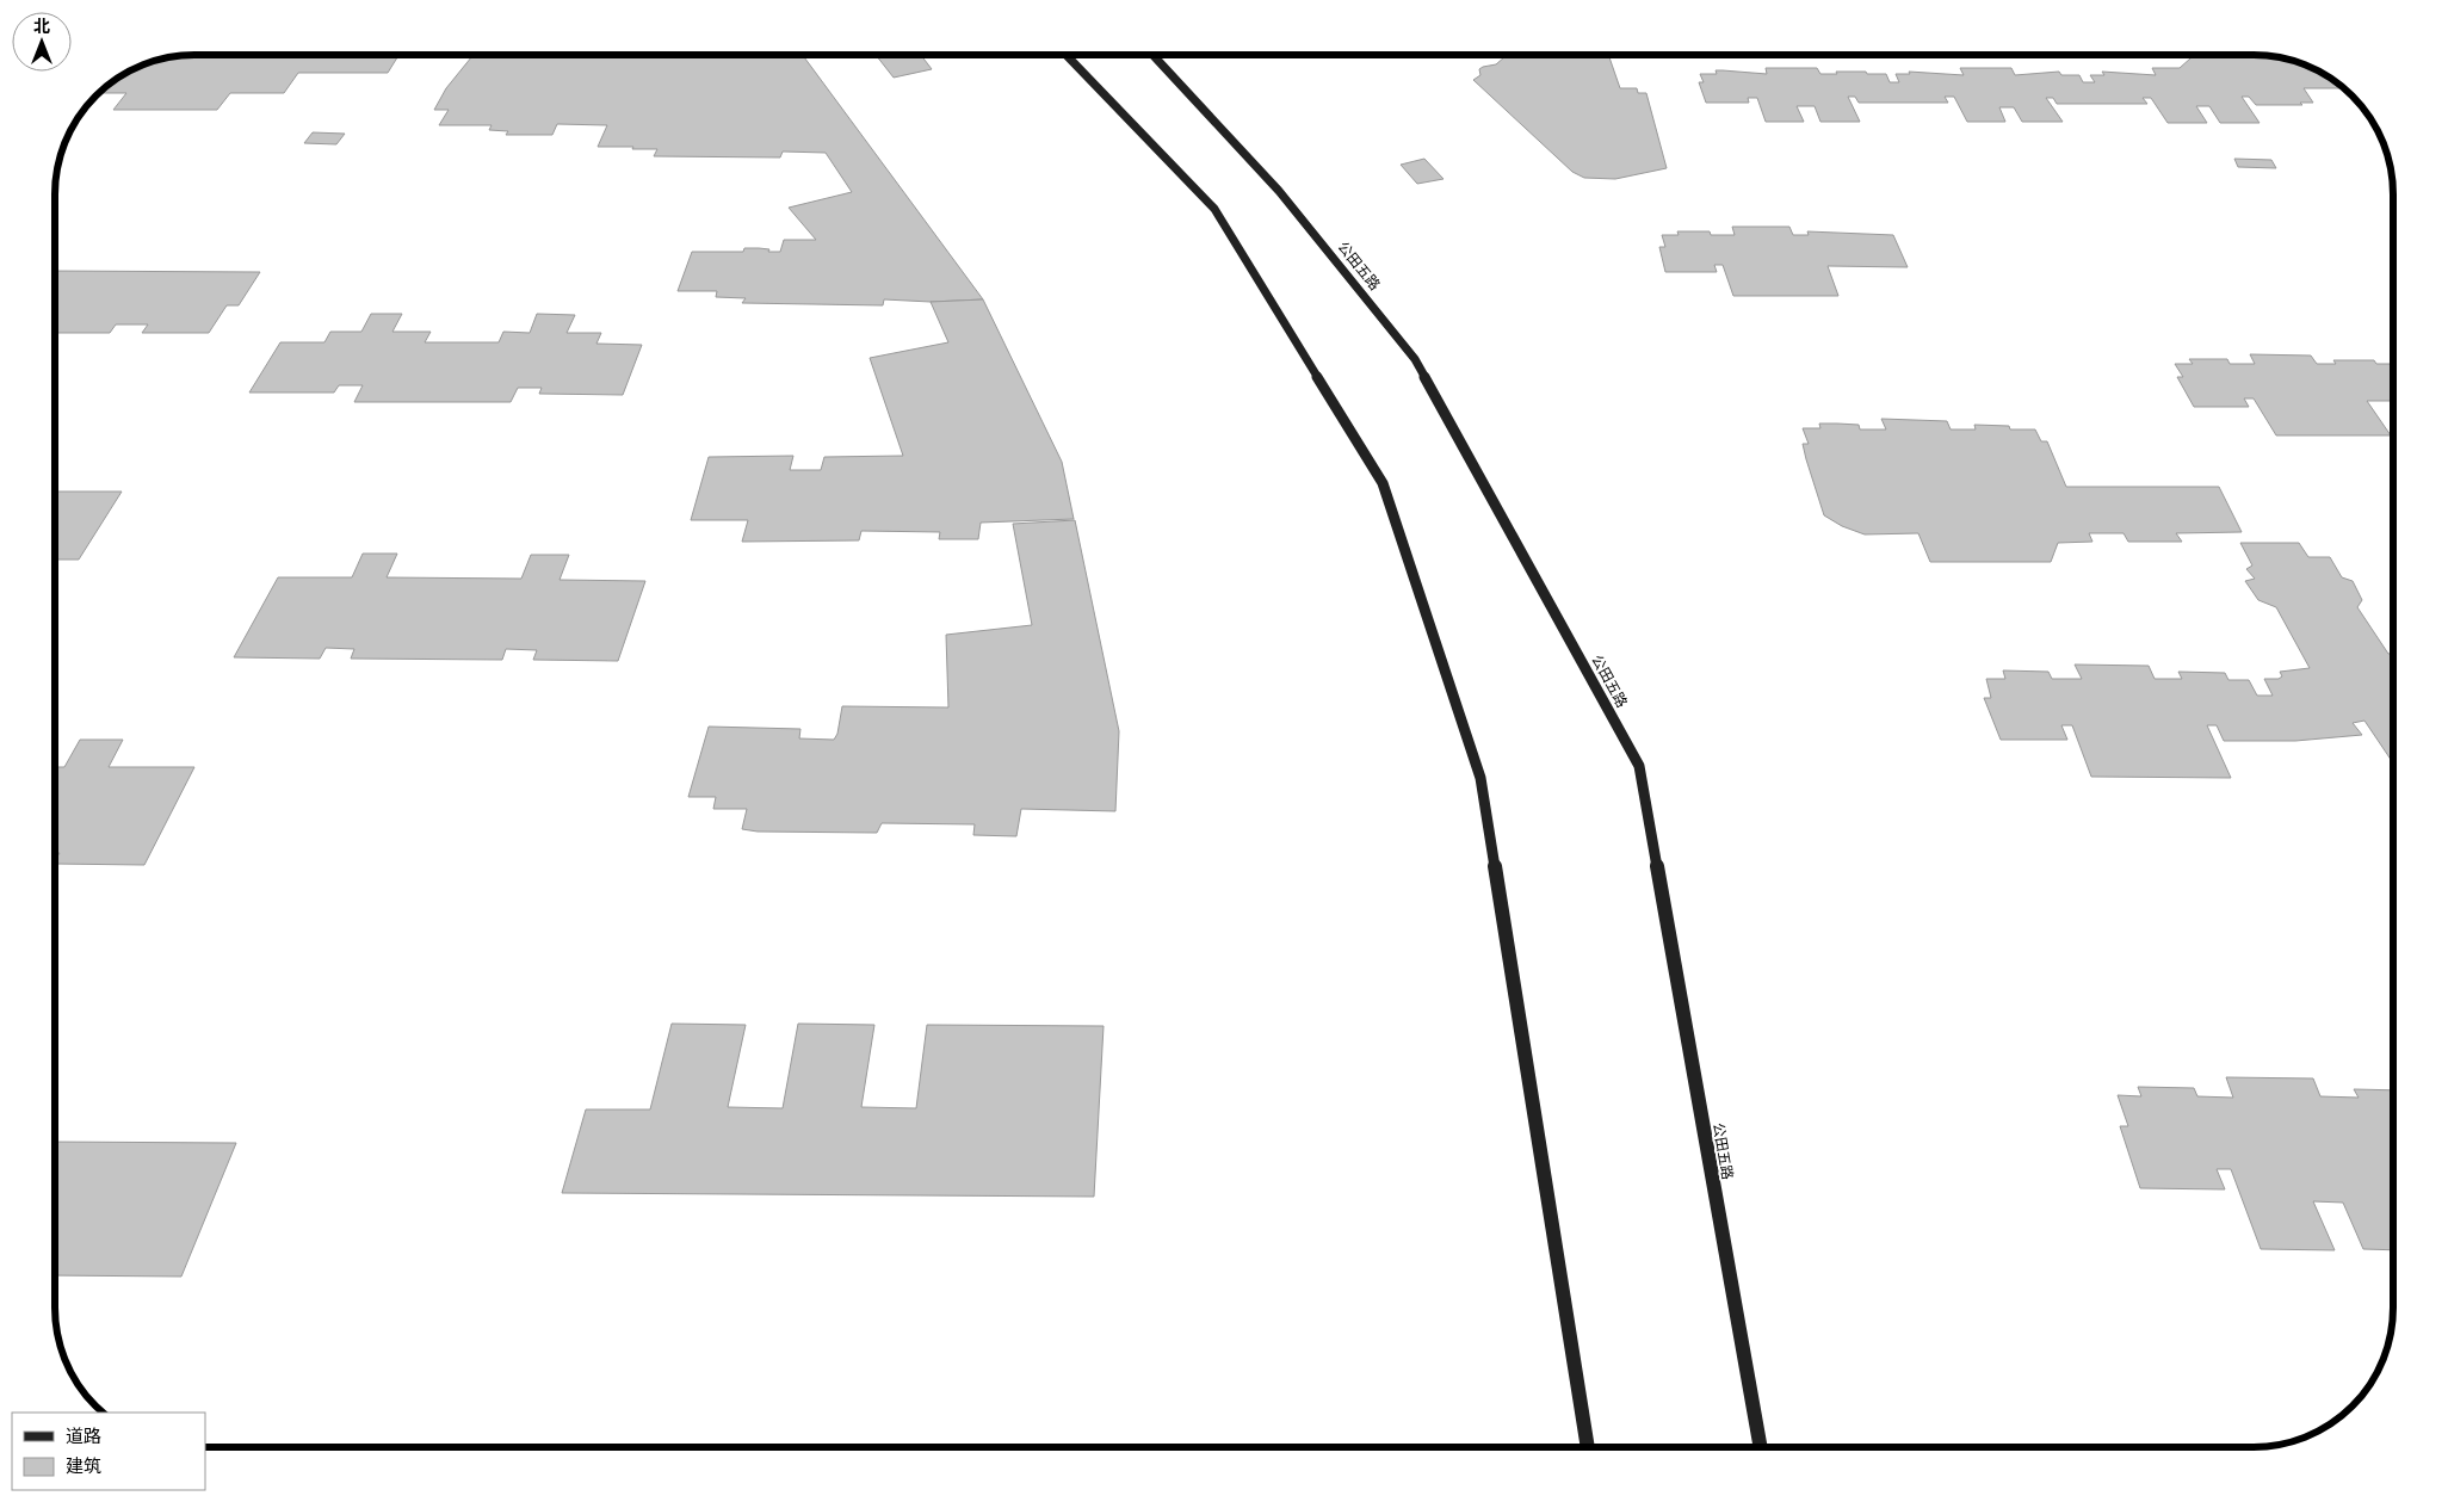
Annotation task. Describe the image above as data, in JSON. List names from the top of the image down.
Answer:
{
  "streets": {
    "main road": ["公田五路"]
  },
  "legend": ["道路", "建筑"],
  "north": "top"
}
